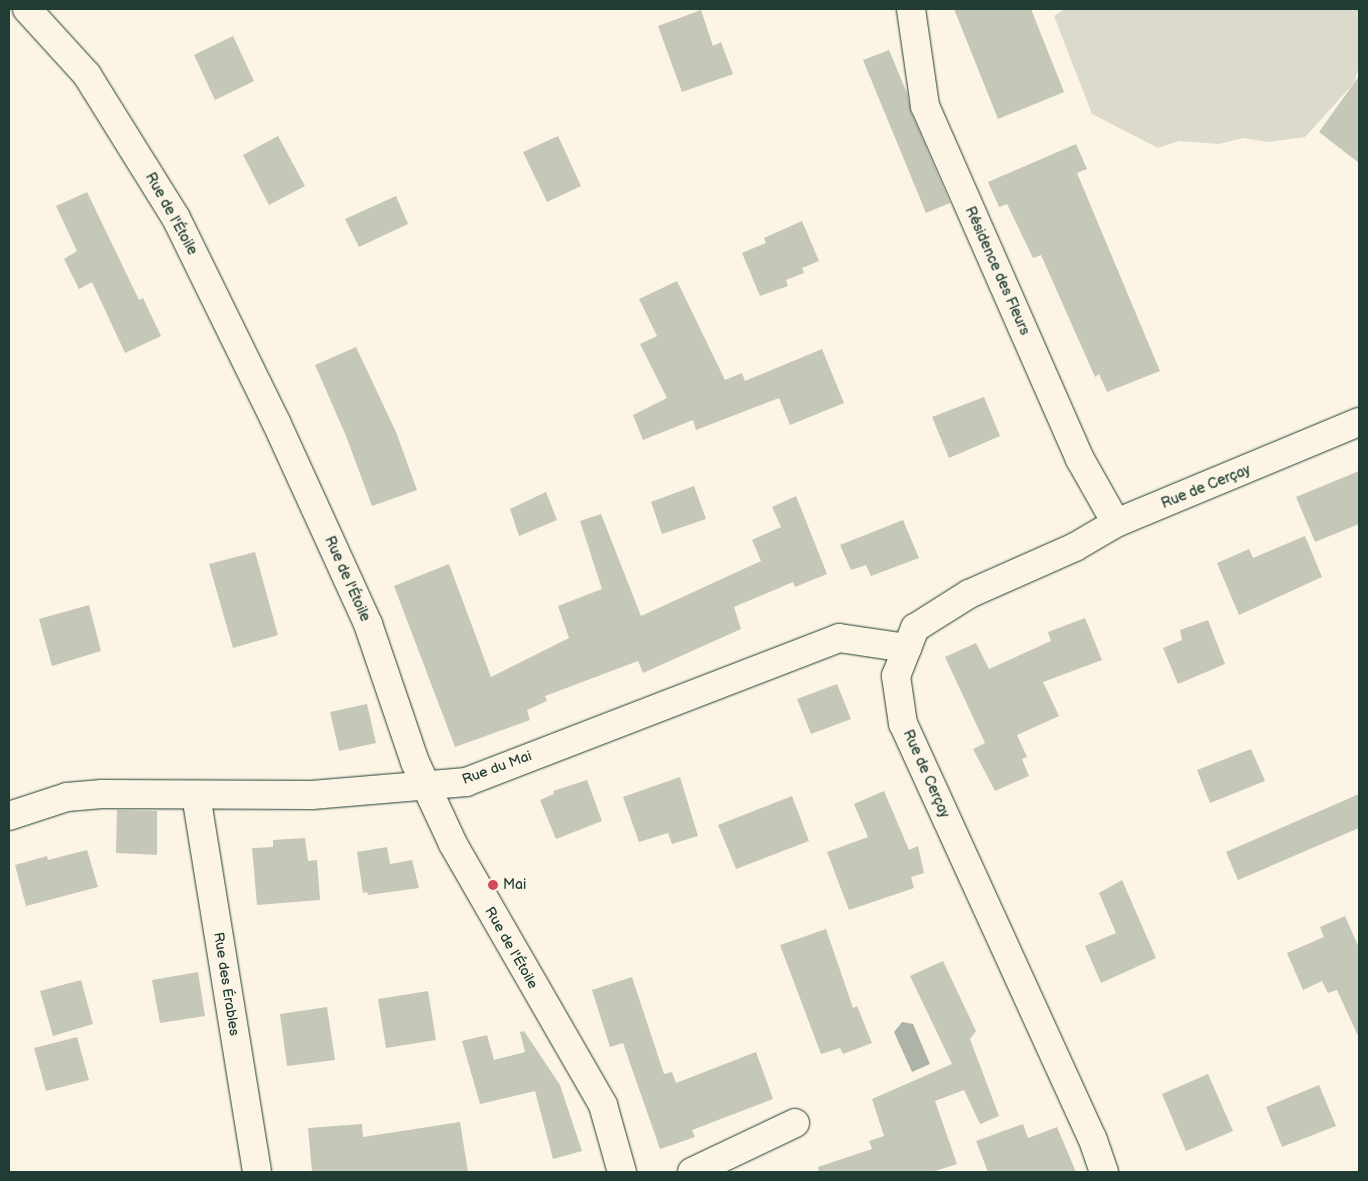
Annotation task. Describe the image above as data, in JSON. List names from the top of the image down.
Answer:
{
  "streets": {
    "street": [
      "Rue de l'Étoile",
      "Résidence des Fleurs",
      "Rue de Cerçay",
      "Rue du Mai",
      "Rue des Érables"
    ]
  },
  "crossings": [
    ["Rue de l'Étoile", "Rue du Mai"],
    ["Résidence des Fleurs", "Rue de Cerçay"],
    ["Rue de Cerçay", "Rue du Mai"],
    ["Rue du Mai", "Rue des Érables"]
  ],
  "places": ["Mai"]
}
